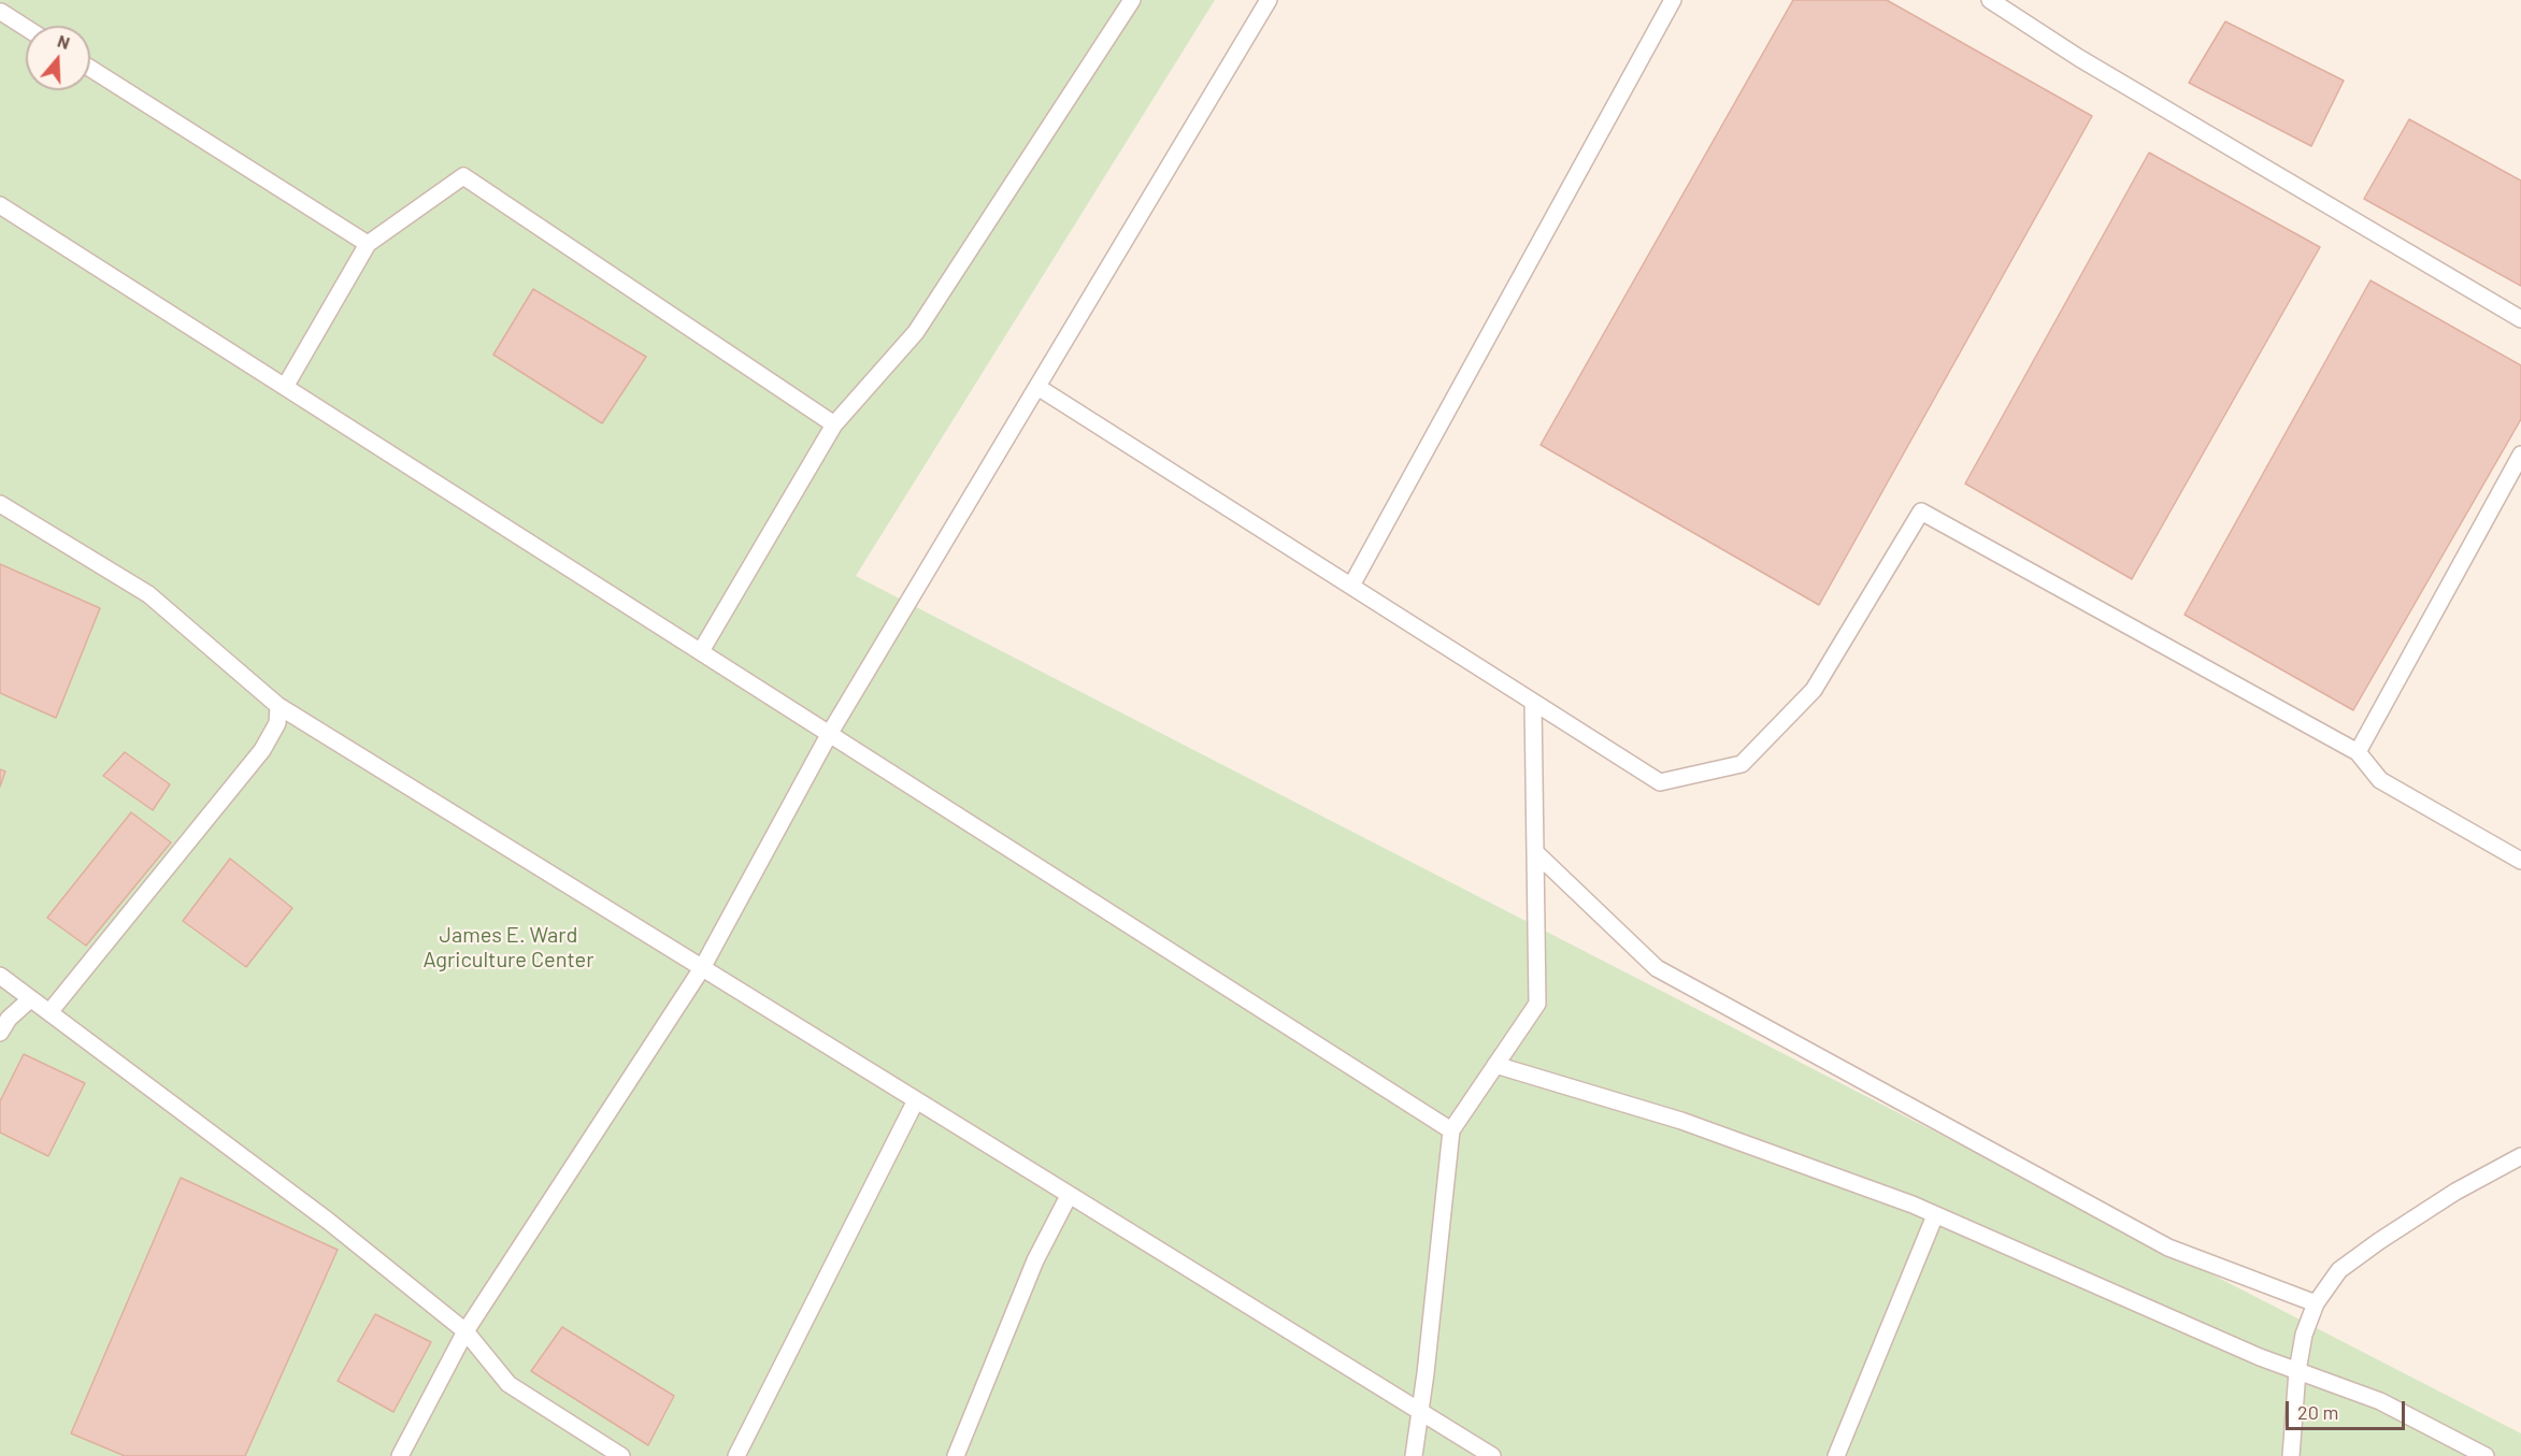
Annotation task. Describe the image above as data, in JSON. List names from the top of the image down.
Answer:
{
  "parks": ["James E. Ward Agriculture Center"],
  "scale_bar": "20 m",
  "north": "top"
}
